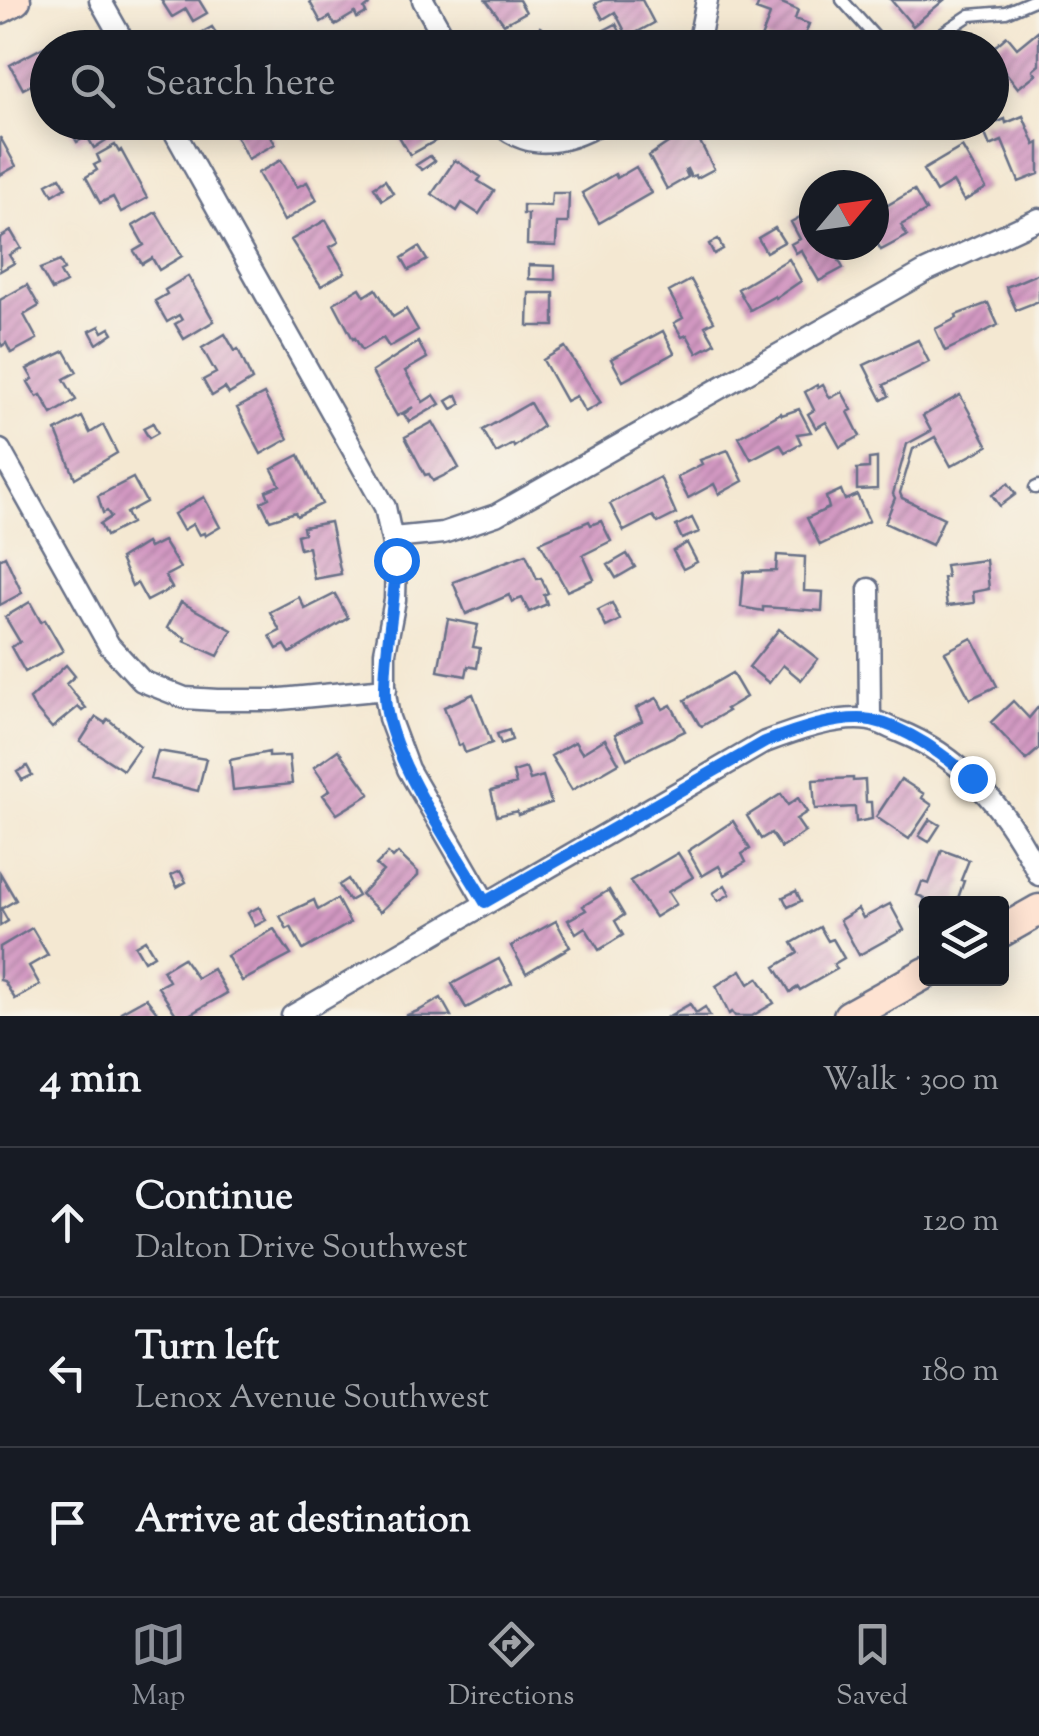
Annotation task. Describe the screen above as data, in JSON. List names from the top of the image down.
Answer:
{
  "north": "top right",
  "page": {
    "search": "Search here",
    "heading": ["4 min", "Walk · 300 m"],
    "list": [
      ["Continue", "Dalton Drive Southwest", "120 m"],
      ["Turn left", "Lenox Avenue Southwest", "180 m"],
      "Arrive at destination"
    ],
    "nav": ["Map", "Directions", "Saved"]
  }
}
